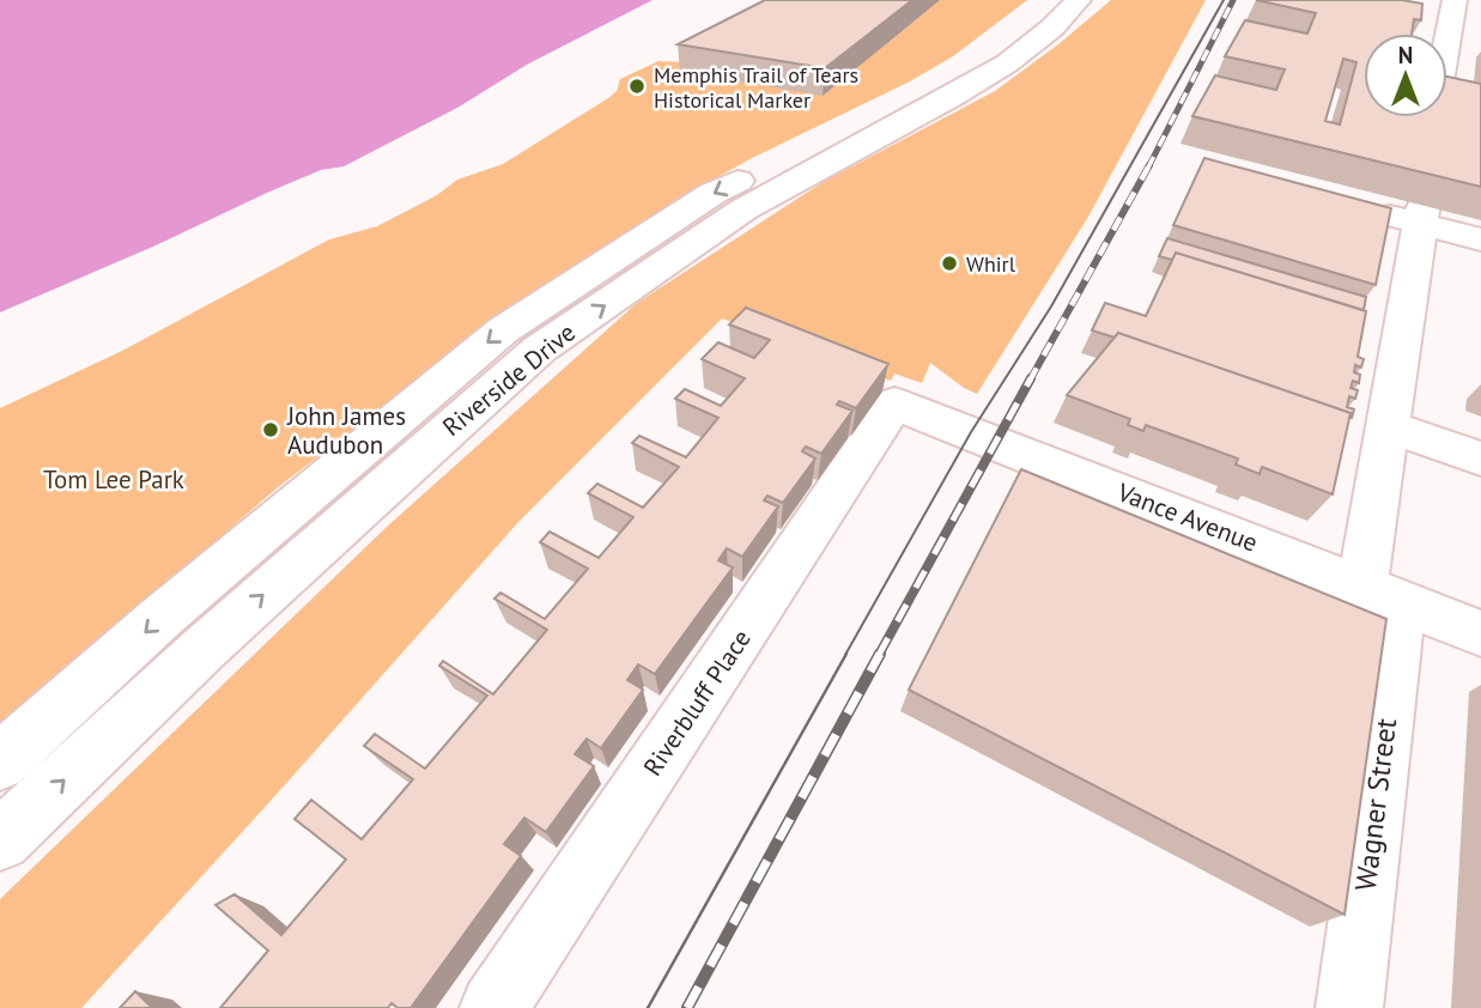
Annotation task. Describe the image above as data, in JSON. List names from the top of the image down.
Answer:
{
  "streets": {
    "main road": [
      "Riverside Drive",
      "Vance Avenue",
      "Riverbluff Place",
      "Wagner Street"
    ]
  },
  "crossings": [
    ["Vance Avenue", "Riverbluff Place"],
    ["Vance Avenue", "Wagner Street"]
  ],
  "parks": ["Tom Lee Park"],
  "places": ["Memphis Trail of Tears Historical Marker", "Whirl", "John James Audubon"],
  "north": "top"
}
